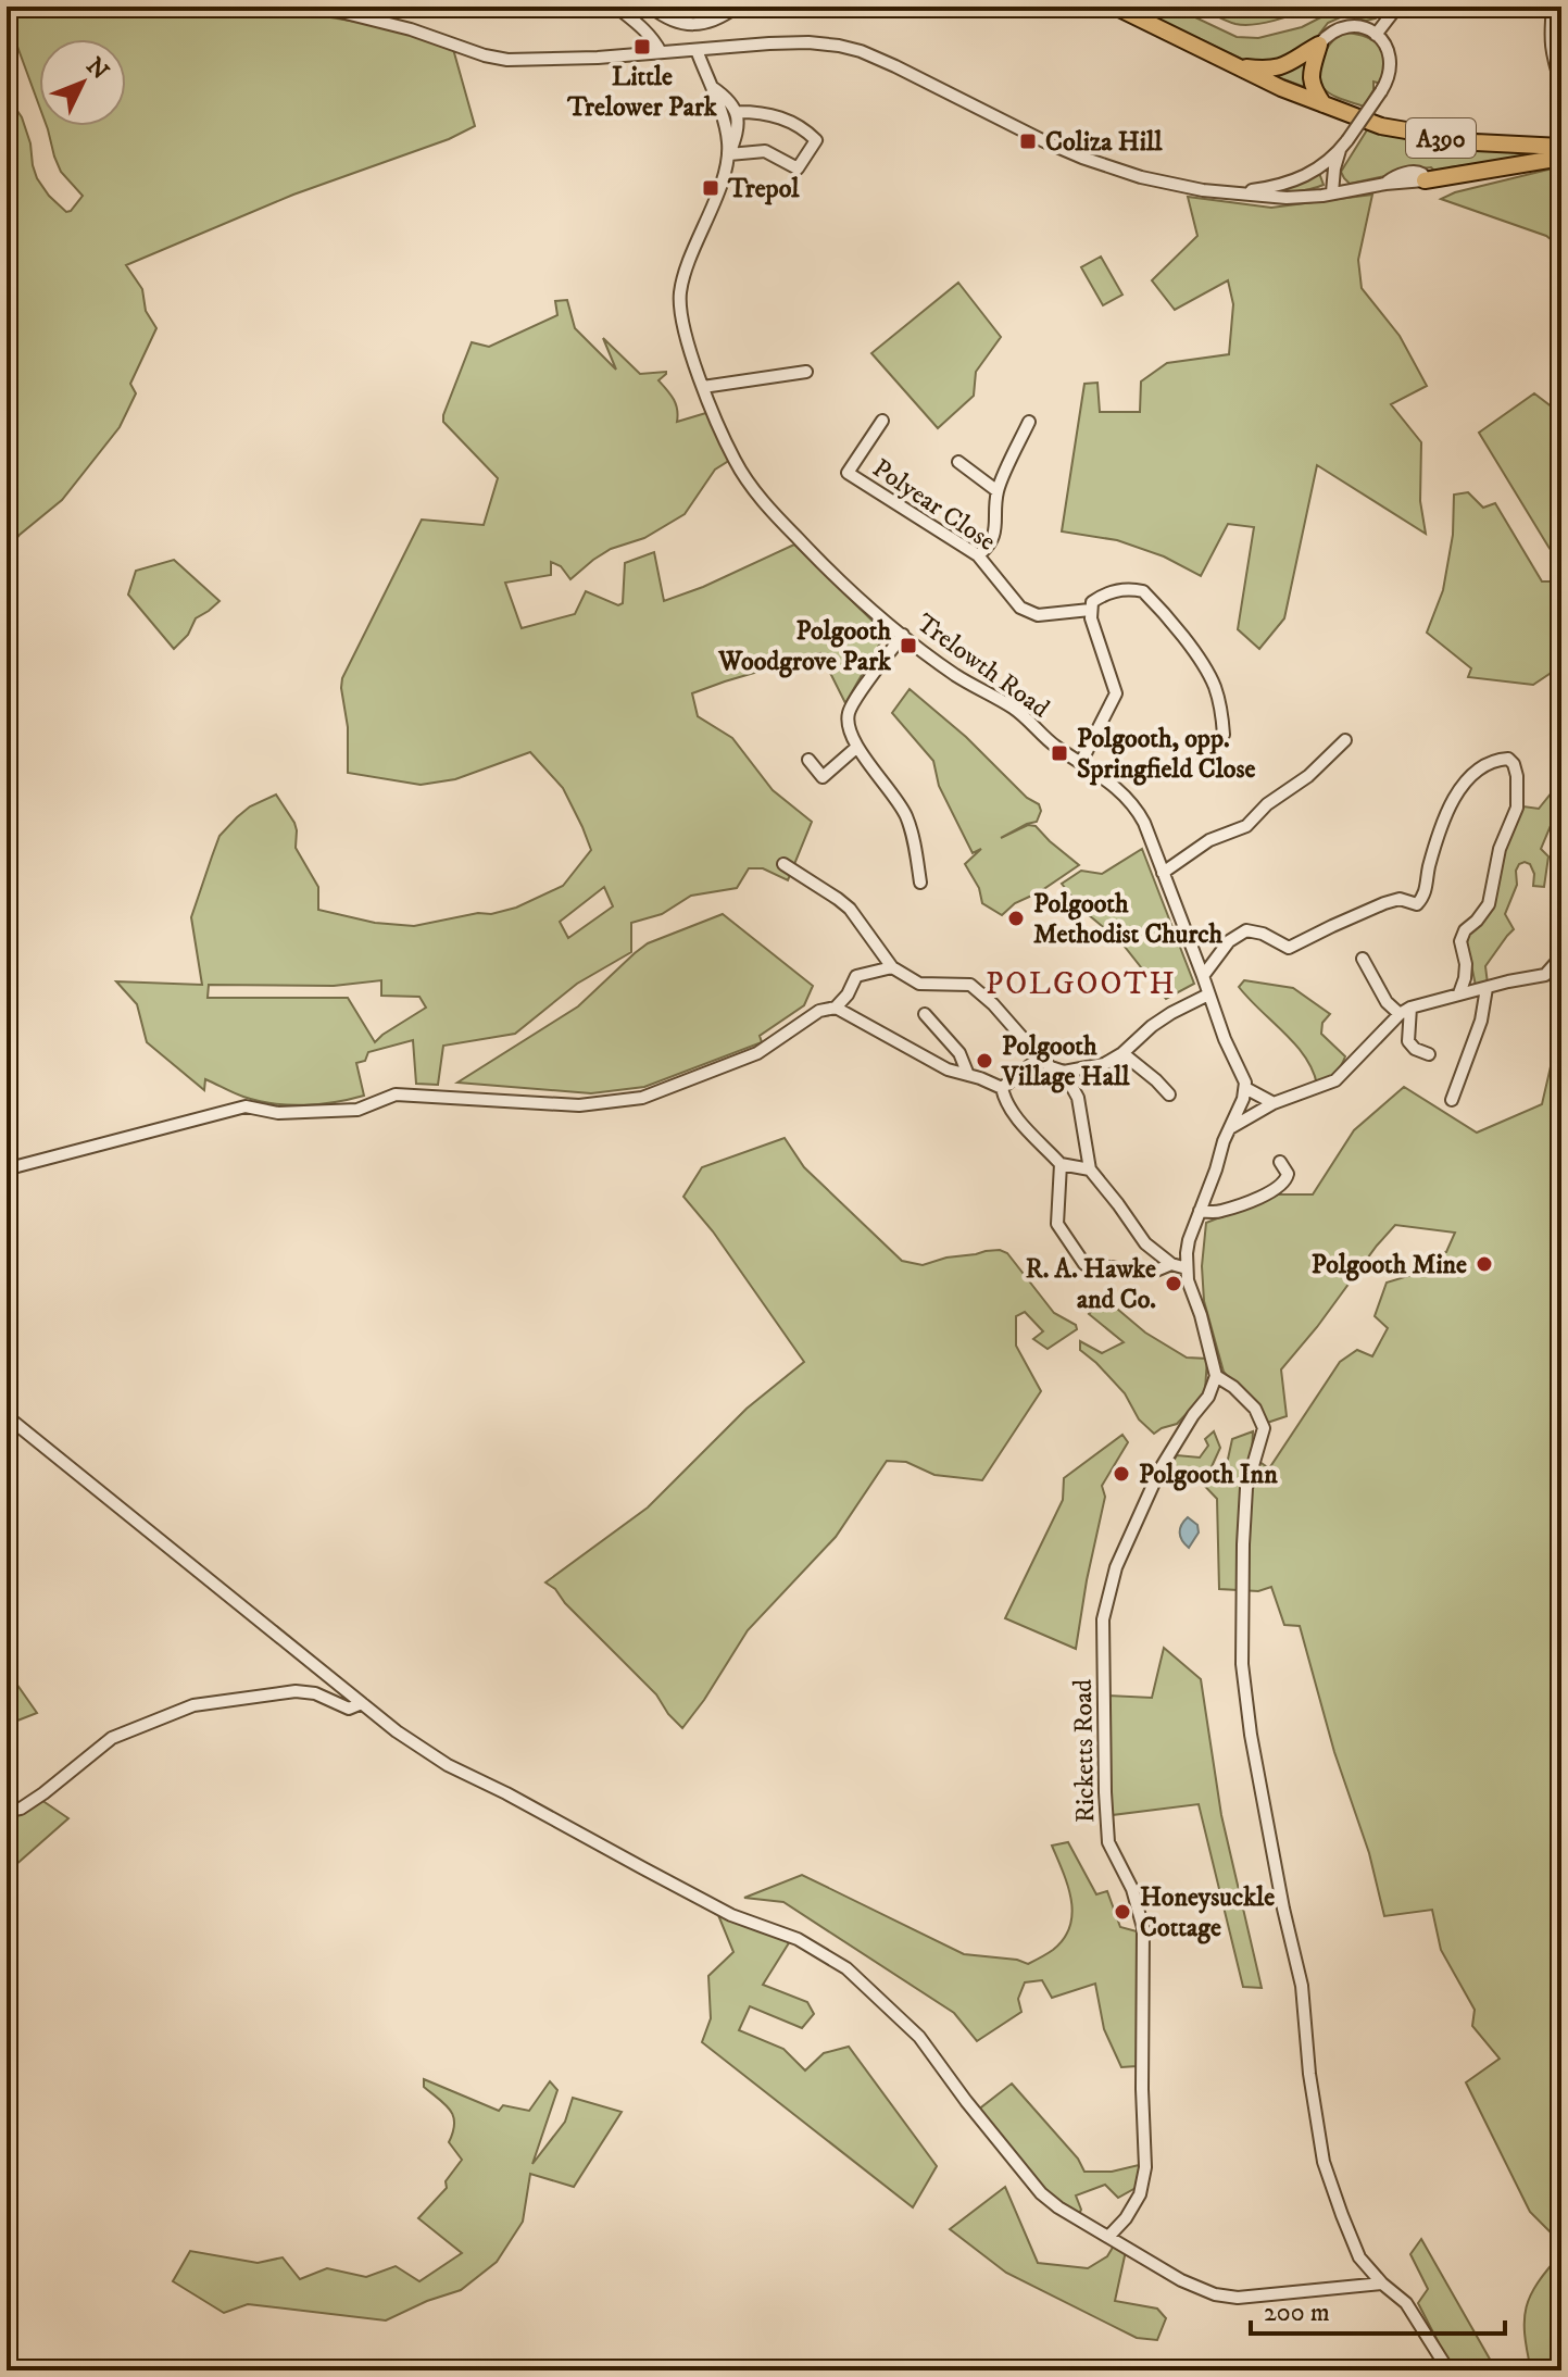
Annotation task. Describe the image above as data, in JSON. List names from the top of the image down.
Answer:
{
  "streets": {
    "highway": ["A390"],
    "street": ["Polyear Close", "Trelowth Road", "Ricketts Road"]
  },
  "districts": ["POLGOOTH"],
  "places": {
    "transit": [
      "Little Trelower Park",
      "Coliza Hill",
      "Trepol",
      "Polgooth Woodgrove Park",
      "Polgooth, opp. Springfield Close"
    ],
    "other": [
      "Polgooth Methodist Church",
      "Polgooth Village Hall",
      "Polgooth Mine",
      "R. A. Hawke and Co.",
      "Polgooth Inn",
      "Honeysuckle Cottage"
    ]
  },
  "scale_bar": "200 m",
  "north": "top right"
}
